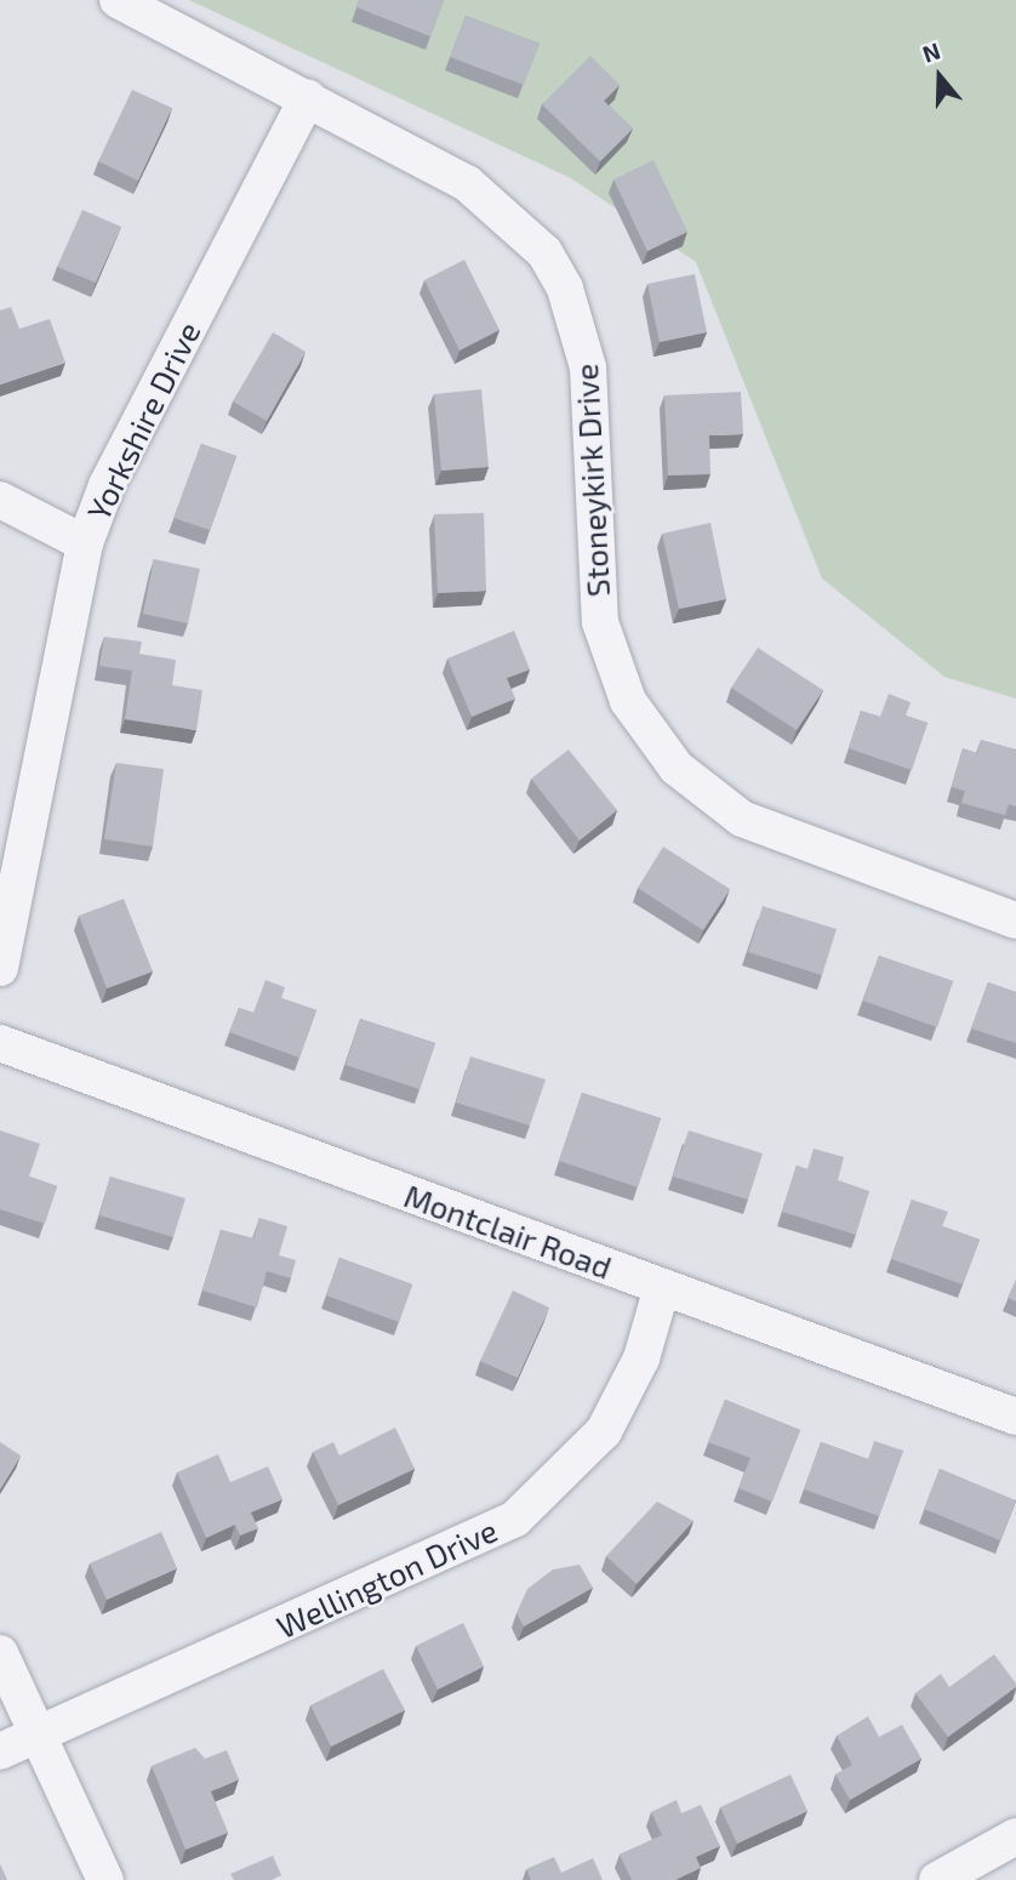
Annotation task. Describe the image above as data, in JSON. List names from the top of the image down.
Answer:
{
  "streets": {
    "street": [
      "Yorkshire Drive",
      "Stoneykirk Drive",
      "Montclair Road",
      "Wellington Drive"
    ]
  },
  "crossings": [
    ["Yorkshire Drive", "Stoneykirk Drive"],
    ["Montclair Road", "Wellington Drive"]
  ],
  "north": "top"
}
